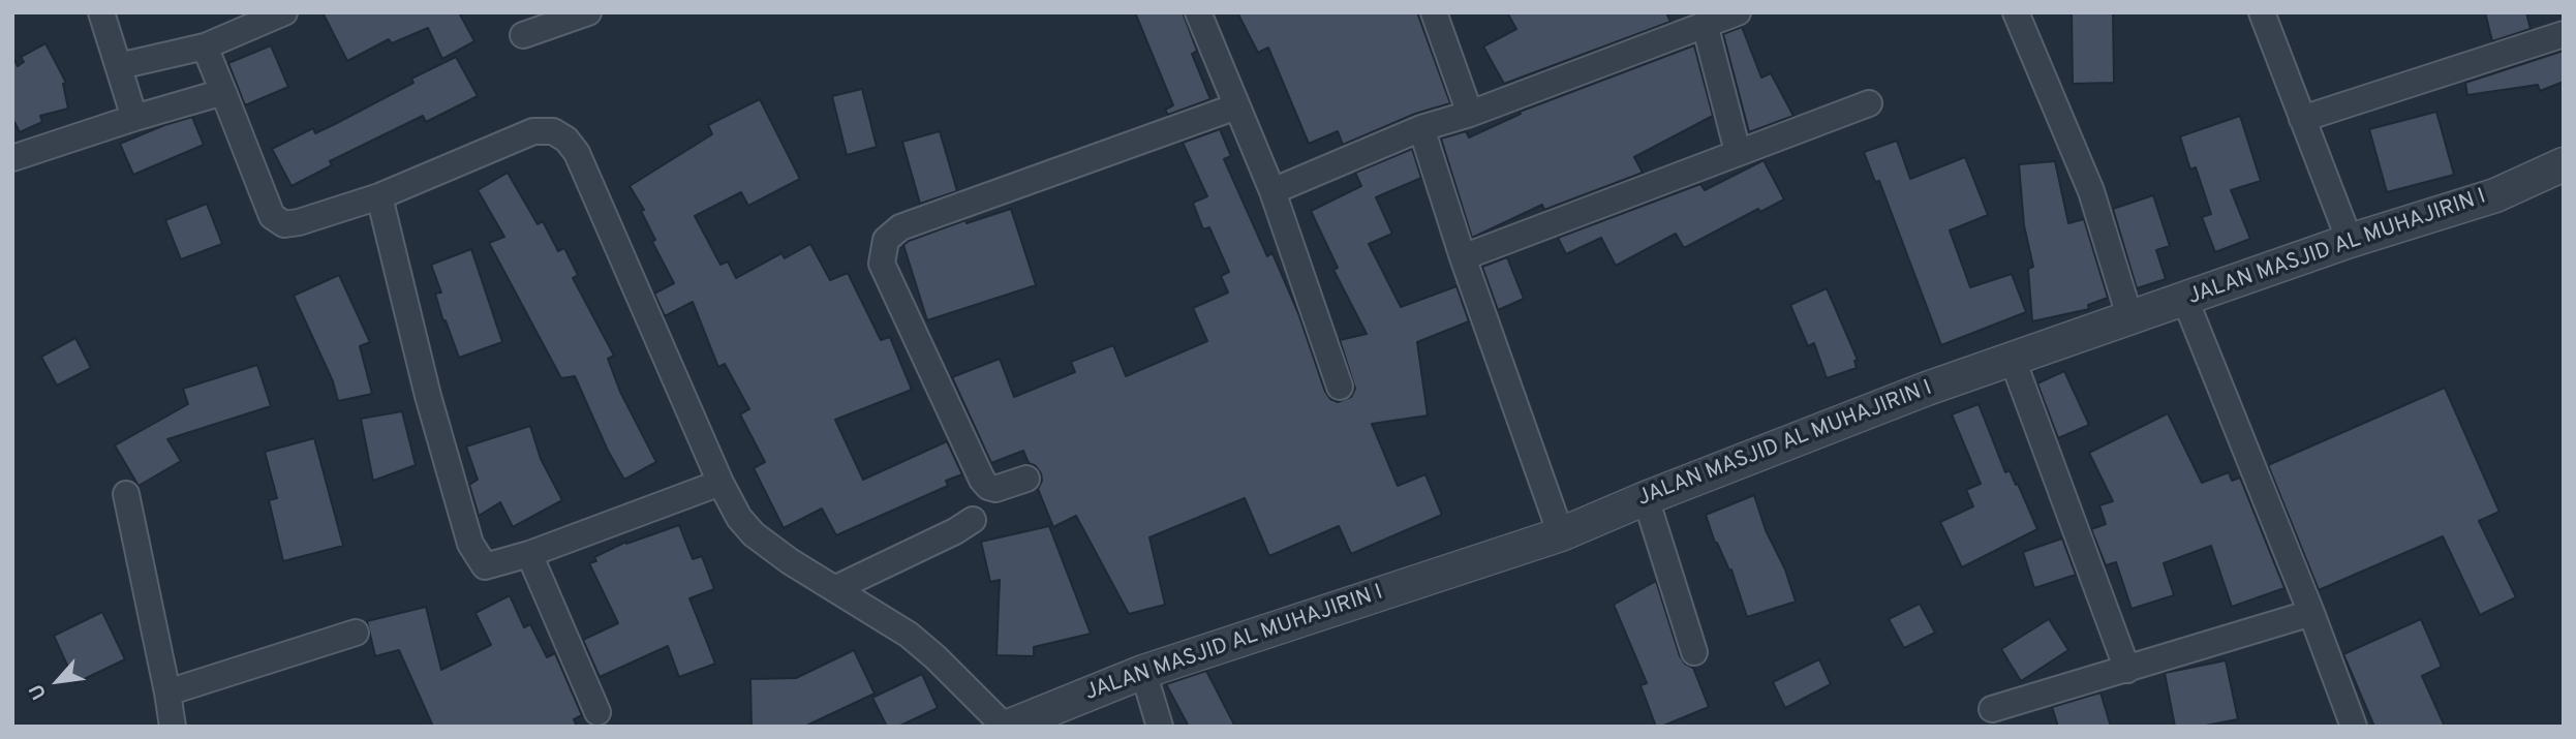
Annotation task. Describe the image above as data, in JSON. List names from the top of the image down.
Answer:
{
  "streets": {
    "street": ["JALAN MASJID AL MUHAJIRIN I"]
  },
  "north": "bottom left"
}
